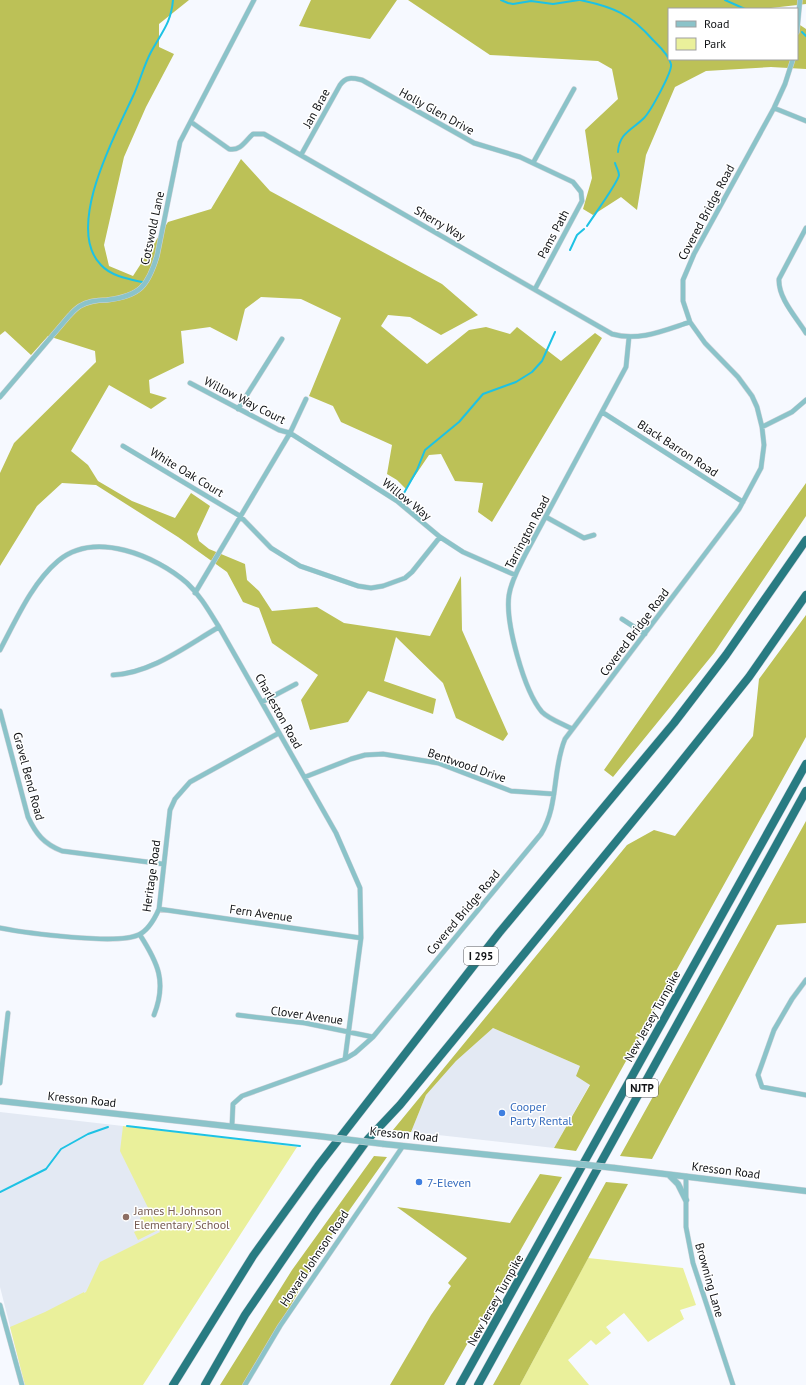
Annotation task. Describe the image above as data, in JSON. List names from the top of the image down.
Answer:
{
  "streets": {
    "highway": ["I 295", "New Jersey Turnpike", "NJTP"],
    "street": [
      "Jan Brae",
      "Holly Glen Drive",
      "Covered Bridge Road",
      "Sherry Way",
      "Cotswold Lane",
      "Pams Path",
      "Willow Way Court",
      "Black Barron Road",
      "White Oak Court",
      "Willow Way",
      "Tarrington Road",
      "Charleston Road",
      "Bentwood Drive",
      "Gravel Bend Road",
      "Heritage Road",
      "Fern Avenue",
      "Clover Avenue",
      "Kresson Road",
      "Howard Johnson Road",
      "Browning Lane"
    ]
  },
  "crossings": [
    ["Jan Brae", "Holly Glen Drive"],
    ["Jan Brae", "Sherry Way"],
    ["Holly Glen Drive", "Pams Path"],
    ["Covered Bridge Road", "Sherry Way"],
    ["Covered Bridge Road", "Black Barron Road"],
    ["Covered Bridge Road", "Tarrington Road"],
    ["Covered Bridge Road", "Charleston Road"],
    ["Covered Bridge Road", "Bentwood Drive"],
    ["Covered Bridge Road", "Clover Avenue"],
    ["Covered Bridge Road", "Kresson Road"],
    ["Sherry Way", "Cotswold Lane"],
    ["Sherry Way", "Pams Path"],
    ["Sherry Way", "Tarrington Road"],
    ["Willow Way Court", "Willow Way"],
    ["Black Barron Road", "Tarrington Road"],
    ["White Oak Court", "Willow Way"],
    ["Willow Way", "Tarrington Road"],
    ["Charleston Road", "Bentwood Drive"],
    ["Charleston Road", "Heritage Road"],
    ["Charleston Road", "Fern Avenue"],
    ["Charleston Road", "Clover Avenue"],
    ["Gravel Bend Road", "Heritage Road"],
    ["Heritage Road", "Fern Avenue"],
    ["Kresson Road", "Howard Johnson Road"],
    ["Kresson Road", "Browning Lane"]
  ],
  "places": ["Cooper Party Rental", "7-Eleven", "James H. Johnson Elementary School"],
  "legend": ["Road", "Park"]
}
